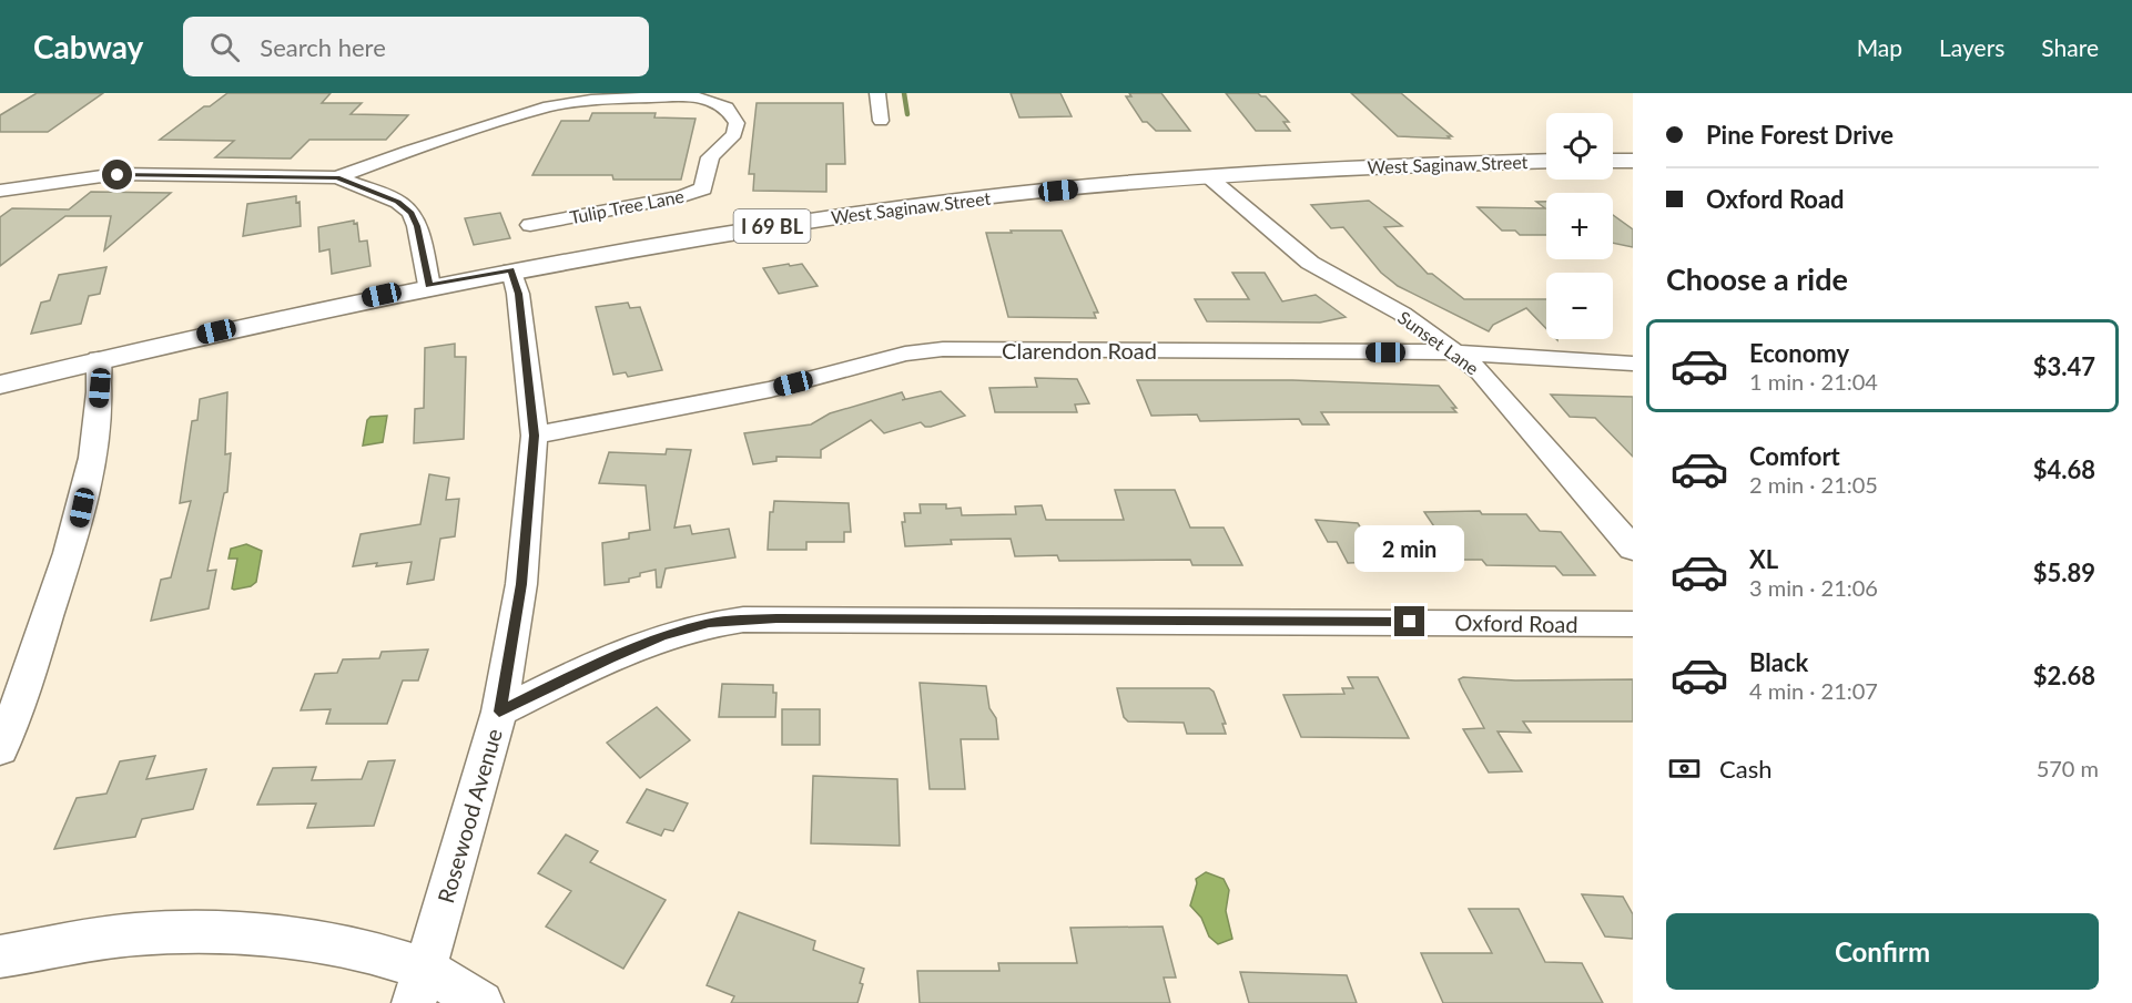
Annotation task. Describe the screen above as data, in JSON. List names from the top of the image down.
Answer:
{
  "streets": {
    "main road": ["West Saginaw Street", "I 69 BL"],
    "street": [
      "Tulip Tree Lane",
      "Sunset Lane",
      "Clarendon Road",
      "Oxford Road",
      "Rosewood Avenue"
    ]
  },
  "crossings": [
    ["West Saginaw Street", "Sunset Lane"],
    ["West Saginaw Street", "Rosewood Avenue"],
    ["Sunset Lane", "Clarendon Road"],
    ["Clarendon Road", "Rosewood Avenue"],
    ["Oxford Road", "Rosewood Avenue"]
  ],
  "page": {
    "header": "Cabway",
    "search": "Search here",
    "nav": ["Map", "Layers", "Share"],
    "banner": ["Pine Forest Drive", "Oxford Road"],
    "map_buttons": ["+", "−"],
    "heading": "Choose a ride",
    "list": [
      {
        "name": "Economy",
        "note": "1 min · 21:04",
        "value": "$3.47"
      },
      {
        "name": "Comfort",
        "note": "2 min · 21:05",
        "value": "$4.68"
      },
      {
        "name": "XL",
        "note": "3 min · 21:06",
        "value": "$5.89"
      },
      {
        "name": "Black",
        "note": "4 min · 21:07",
        "value": "$2.68"
      }
    ],
    "bubble": "2 min",
    "pay": ["Cash", "570 m"],
    "buttons": "Confirm"
  }
}
